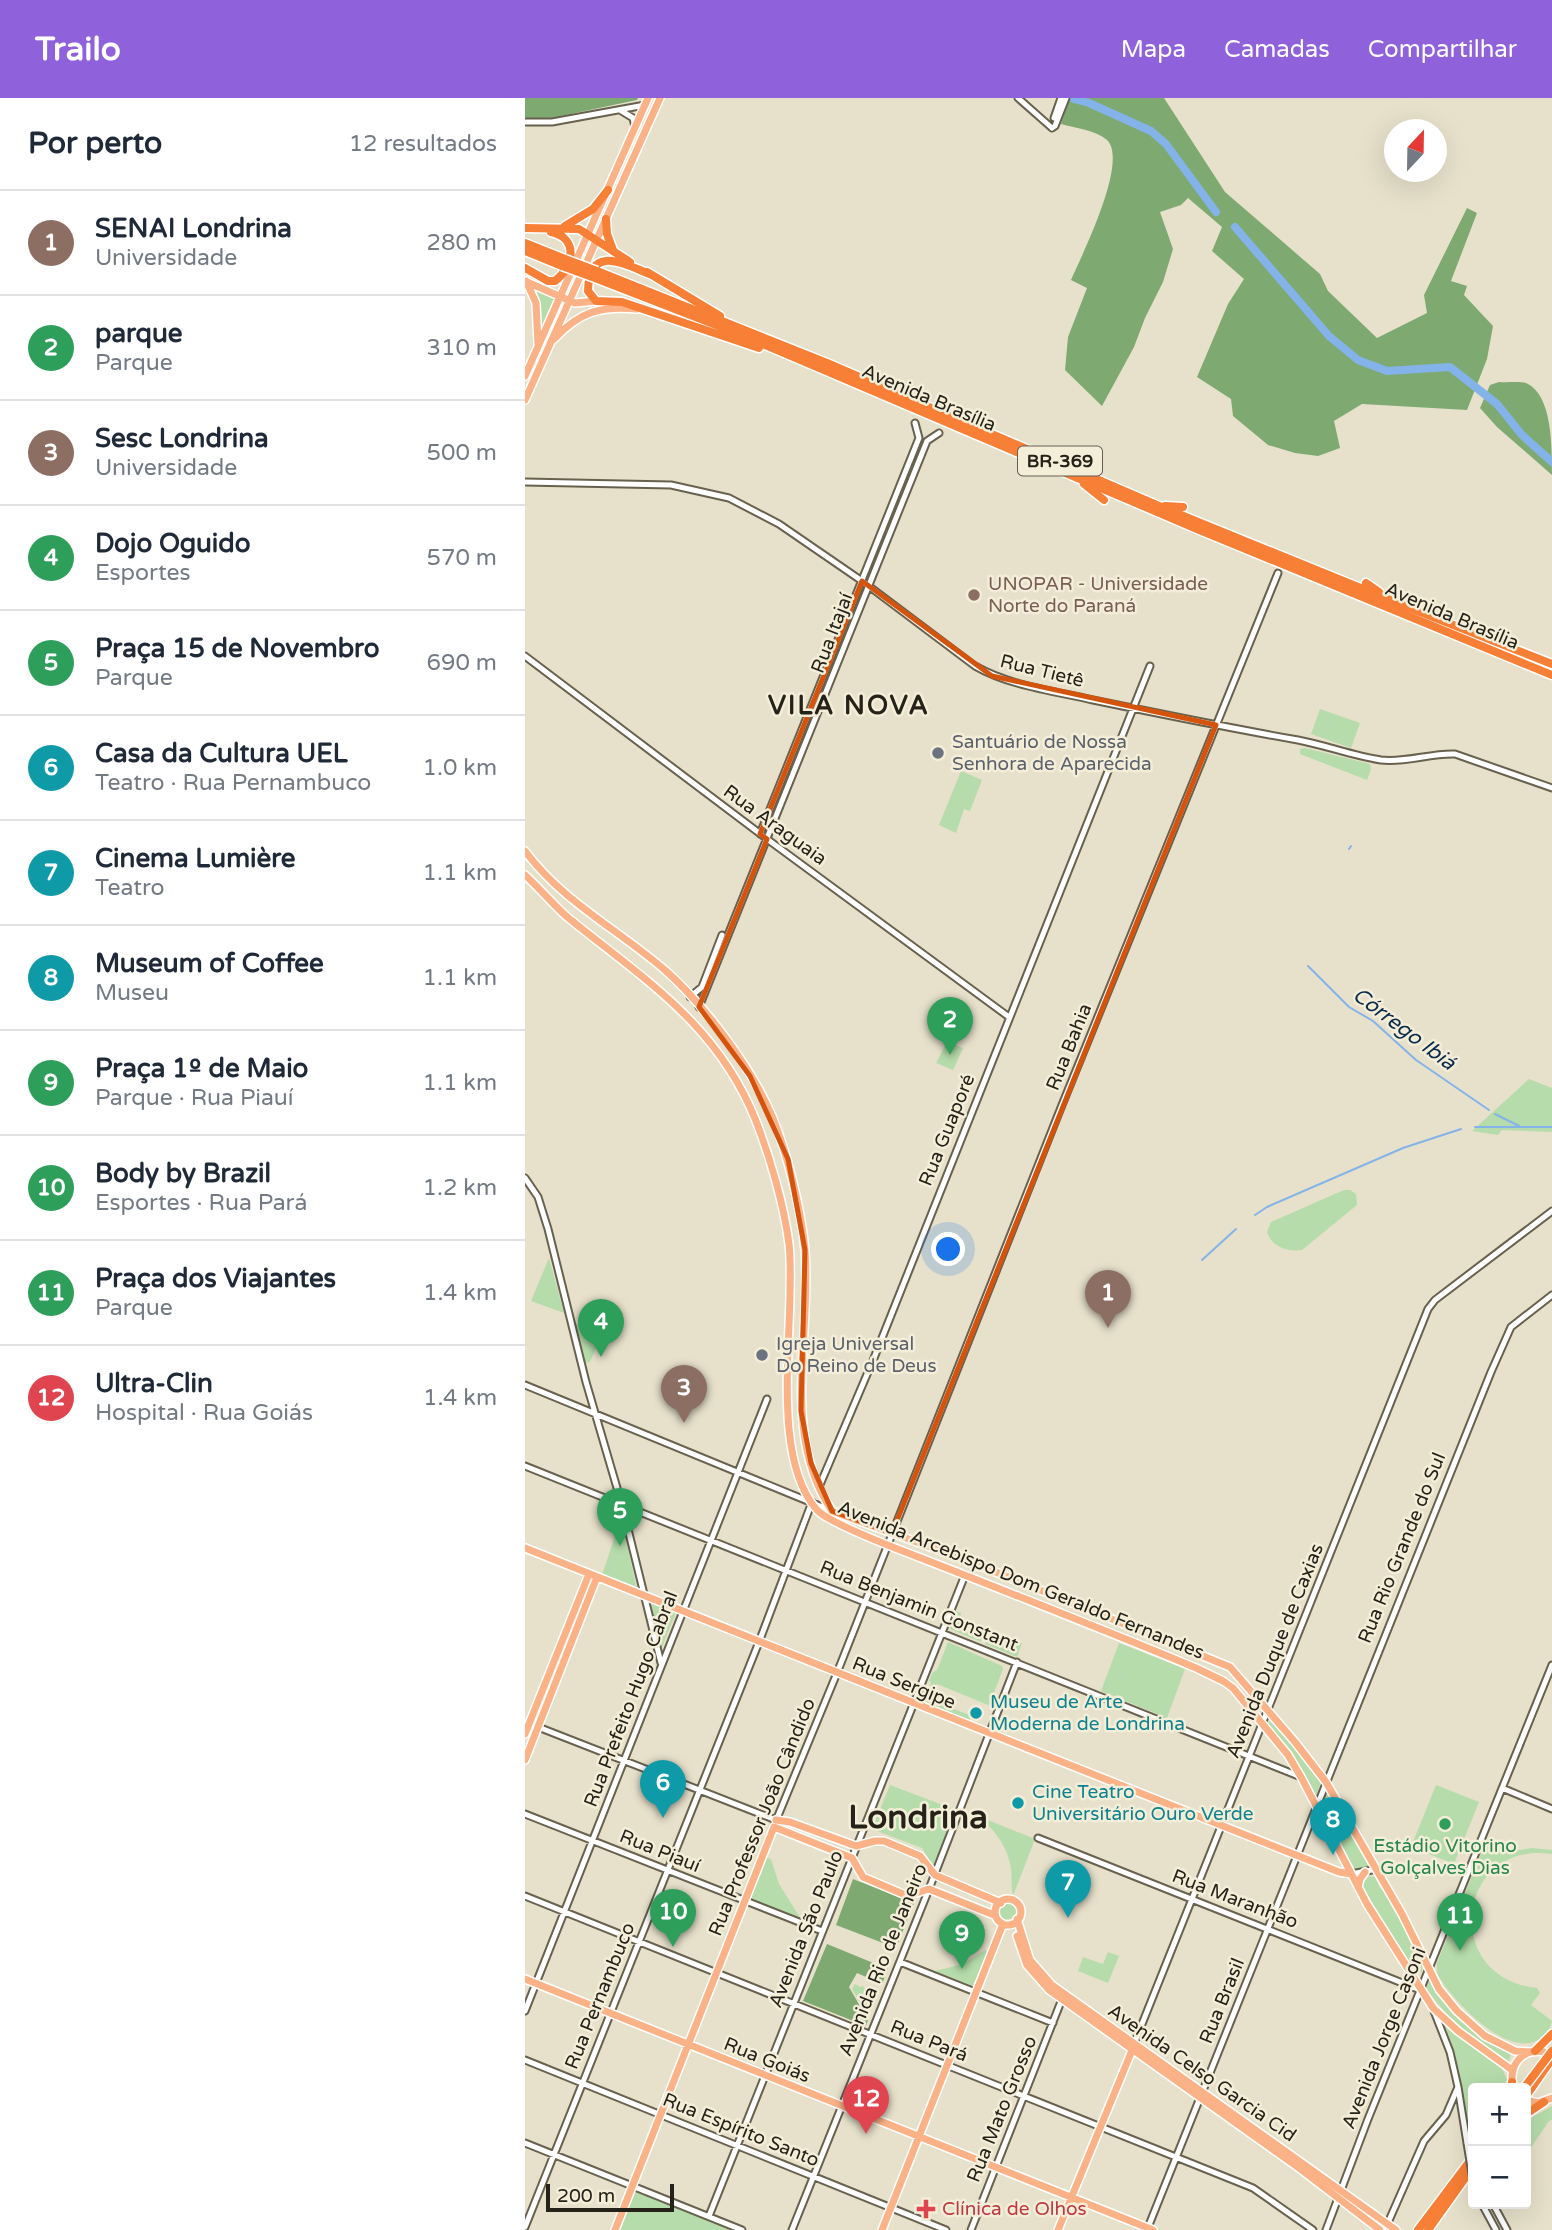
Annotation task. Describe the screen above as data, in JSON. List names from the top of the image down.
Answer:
{
  "streets": {
    "highway": ["Avenida Brasília", "BR-369"],
    "main road": [
      "Avenida Arcebispo Dom Geraldo Fernandes",
      "Avenida Duque de Caxias",
      "Rua Sergipe",
      "Rua Professor João Cândido",
      "Rua Goiás",
      "Avenida Celso Garcia Cid"
    ],
    "street": [
      "Rua Itajaí",
      "Rua Tietê",
      "Rua Araguaia",
      "Rua Bahia",
      "Rua Guaporé",
      "Rua Rio Grande do Sul",
      "Rua Benjamin Constant",
      "Rua Prefeito Hugo Cabral",
      "Rua Piauí",
      "Rua Maranhão",
      "Avenida São Paulo",
      "Avenida Rio de Janeiro",
      "Rua Pernambuco",
      "Rua Brasil",
      "Avenida Jorge Casoni",
      "Rua Pará",
      "Rua Mato Grosso",
      "Rua Espírito Santo"
    ]
  },
  "crossings": [
    ["Rua Itajaí", "Rua Tietê"],
    ["Rua Itajaí", "Rua Araguaia"],
    ["Rua Itajaí", "Avenida Arcebispo Dom Geraldo Fernandes"],
    ["Rua Tietê", "Rua Bahia"],
    ["Rua Tietê", "Rua Guaporé"],
    ["Rua Araguaia", "Rua Guaporé"],
    ["Rua Bahia", "Avenida Arcebispo Dom Geraldo Fernandes"],
    ["Rua Bahia", "Rua Professor João Cândido"],
    ["Rua Guaporé", "Avenida Arcebispo Dom Geraldo Fernandes"],
    ["Rua Rio Grande do Sul", "Rua Brasil"],
    ["Avenida Arcebispo Dom Geraldo Fernandes", "Avenida Duque de Caxias"],
    ["Avenida Arcebispo Dom Geraldo Fernandes", "Rua Professor João Cândido"],
    ["Avenida Arcebispo Dom Geraldo Fernandes", "Avenida São Paulo"],
    ["Avenida Arcebispo Dom Geraldo Fernandes", "Rua Pernambuco"],
    ["Rua Benjamin Constant", "Avenida Duque de Caxias"],
    ["Rua Benjamin Constant", "Rua Prefeito Hugo Cabral"],
    ["Rua Benjamin Constant", "Rua Professor João Cândido"],
    ["Rua Benjamin Constant", "Avenida São Paulo"],
    ["Rua Benjamin Constant", "Avenida Rio de Janeiro"],
    ["Rua Benjamin Constant", "Rua Pernambuco"],
    ["Avenida Duque de Caxias", "Rua Sergipe"],
    ["Avenida Duque de Caxias", "Rua Maranhão"],
    ["Avenida Duque de Caxias", "Rua Pará"],
    ["Avenida Duque de Caxias", "Rua Goiás"],
    ["Avenida Duque de Caxias", "Avenida Celso Garcia Cid"],
    ["Rua Sergipe", "Rua Prefeito Hugo Cabral"],
    ["Rua Sergipe", "Rua Professor João Cândido"],
    ["Rua Sergipe", "Avenida São Paulo"],
    ["Rua Sergipe", "Avenida Rio de Janeiro"],
    ["Rua Sergipe", "Rua Pernambuco"],
    ["Rua Sergipe", "Rua Brasil"],
    ["Rua Prefeito Hugo Cabral", "Rua Piauí"],
    ["Rua Prefeito Hugo Cabral", "Rua Pará"],
    ["Rua Prefeito Hugo Cabral", "Rua Goiás"],
    ["Rua Professor João Cândido", "Rua Piauí"],
    ["Rua Professor João Cândido", "Rua Pará"],
    ["Rua Professor João Cândido", "Rua Goiás"],
    ["Rua Professor João Cândido", "Rua Espírito Santo"],
    ["Rua Piauí", "Avenida São Paulo"],
    ["Rua Piauí", "Rua Pernambuco"],
    ["Rua Maranhão", "Rua Brasil"],
    ["Rua Maranhão", "Avenida Jorge Casoni"],
    ["Avenida São Paulo", "Rua Pará"],
    ["Avenida São Paulo", "Rua Goiás"],
    ["Avenida São Paulo", "Rua Espírito Santo"],
    ["Avenida Rio de Janeiro", "Rua Pará"],
    ["Avenida Rio de Janeiro", "Rua Goiás"],
    ["Avenida Rio de Janeiro", "Rua Espírito Santo"],
    ["Rua Pernambuco", "Rua Pará"],
    ["Rua Pernambuco", "Rua Goiás"],
    ["Rua Pernambuco", "Rua Espírito Santo"],
    ["Rua Brasil", "Rua Pará"],
    ["Rua Brasil", "Rua Goiás"],
    ["Rua Brasil", "Avenida Celso Garcia Cid"],
    ["Avenida Jorge Casoni", "Avenida Celso Garcia Cid"],
    ["Rua Pará", "Rua Mato Grosso"],
    ["Rua Goiás", "Rua Mato Grosso"],
    ["Avenida Celso Garcia Cid", "Rua Mato Grosso"]
  ],
  "districts": ["VILA NOVA", "Londrina"],
  "water": ["Córrego Ibiá"],
  "places": {
    "other": [
      "UNOPAR - Universidade Norte do Paraná",
      "Santuário de Nossa Senhora de Aparecida",
      "Igreja Universal Do Reino de Deus",
      "Museu de Arte Moderna de Londrina",
      "Cine Teatro Universitário Ouro Verde",
      "Estádio Vitorino Golçalves Dias"
    ],
    "health": ["Clínica de Olhos"]
  },
  "scale_bar": "200 m",
  "north": "top",
  "page": {
    "header": "Trailo",
    "nav": ["Mapa", "Camadas", "Compartilhar"],
    "heading": ["Por perto", "12 resultados"],
    "list": [
      {
        "mark": "1",
        "name": "SENAI Londrina",
        "note": "Universidade",
        "value": "280 m"
      },
      {
        "mark": "2",
        "name": "parque",
        "note": "Parque",
        "value": "310 m"
      },
      {
        "mark": "3",
        "name": "Sesc Londrina",
        "note": "Universidade",
        "value": "500 m"
      },
      {
        "mark": "4",
        "name": "Dojo Oguido",
        "note": "Esportes",
        "value": "570 m"
      },
      {
        "mark": "5",
        "name": "Praça 15 de Novembro",
        "note": "Parque",
        "value": "690 m"
      },
      {
        "mark": "6",
        "name": "Casa da Cultura UEL",
        "note": "Teatro · Rua Pernambuco",
        "value": "1.0 km"
      },
      {
        "mark": "7",
        "name": "Cinema Lumière",
        "note": "Teatro",
        "value": "1.1 km"
      },
      {
        "mark": "8",
        "name": "Museum of Coffee",
        "note": "Museu",
        "value": "1.1 km"
      },
      {
        "mark": "9",
        "name": "Praça 1º de Maio",
        "note": "Parque · Rua Piauí",
        "value": "1.1 km"
      },
      {
        "mark": "10",
        "name": "Body by Brazil",
        "note": "Esportes · Rua Pará",
        "value": "1.2 km"
      },
      {
        "mark": "11",
        "name": "Praça dos Viajantes",
        "note": "Parque",
        "value": "1.4 km"
      },
      {
        "mark": "12",
        "name": "Ultra-Clin",
        "note": "Hospital · Rua Goiás",
        "value": "1.4 km"
      }
    ],
    "pins": [
      "2",
      "1",
      "4",
      "3",
      "5",
      "6",
      "8",
      "7",
      "10",
      "11",
      "9",
      "12"
    ],
    "map_buttons": ["+", "−"],
    "scale": "200 m"
  }
}
